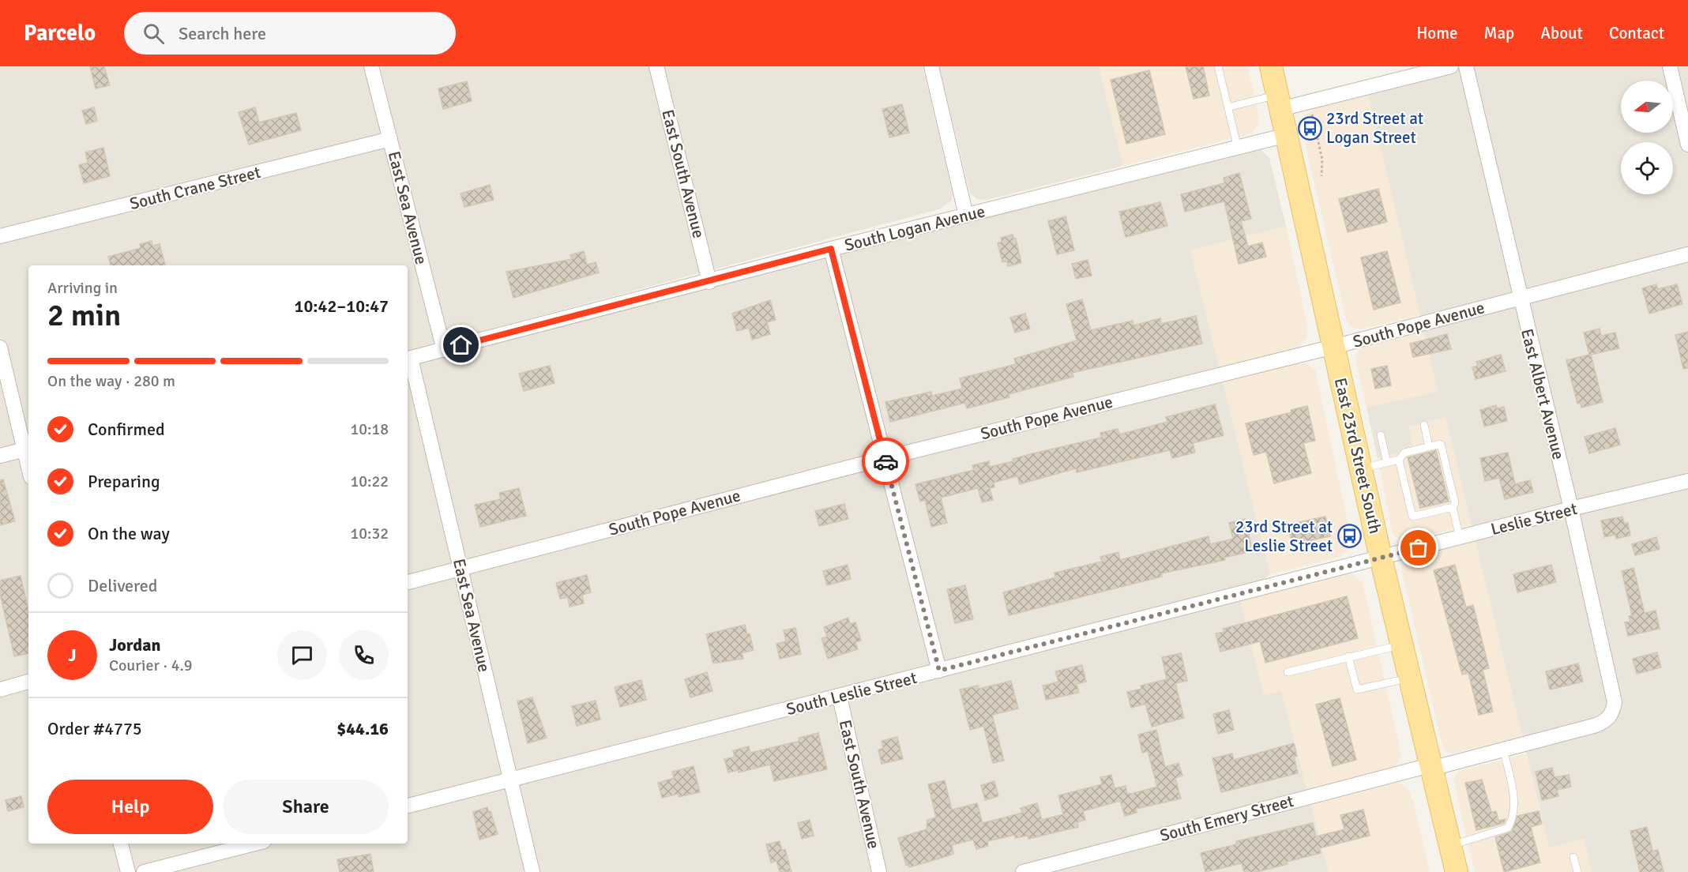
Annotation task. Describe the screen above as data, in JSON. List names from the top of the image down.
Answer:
{
  "streets": {
    "main road": ["East 23rd Street South"],
    "street": [
      "East South Avenue",
      "South Crane Street",
      "East Sea Avenue",
      "South Logan Avenue",
      "South Pope Avenue",
      "East Albert Avenue",
      "Leslie Street",
      "South Leslie Street",
      "South Emery Street"
    ]
  },
  "crossings": [
    ["East South Avenue", "South Logan Avenue"],
    ["East South Avenue", "South Leslie Street"],
    ["South Crane Street", "East Sea Avenue"],
    ["East Sea Avenue", "South Logan Avenue"],
    ["East Sea Avenue", "South Pope Avenue"],
    ["East Sea Avenue", "South Leslie Street"],
    ["South Logan Avenue", "East 23rd Street South"],
    ["South Pope Avenue", "East Albert Avenue"],
    ["South Pope Avenue", "East 23rd Street South"],
    ["East Albert Avenue", "Leslie Street"],
    ["East Albert Avenue", "South Emery Street"],
    ["East 23rd Street South", "Leslie Street"],
    ["East 23rd Street South", "South Leslie Street"],
    ["East 23rd Street South", "South Emery Street"],
    ["Leslie Street", "South Leslie Street"]
  ],
  "places": {
    "bus stop": ["23rd Street at Logan Street", "23rd Street at Leslie Street"]
  },
  "north": "left",
  "page": {
    "header": "Parcelo",
    "search": "Search here",
    "nav": [
      "Home",
      "Map",
      "About",
      "Contact"
    ],
    "heading": ["2 min", "Arriving in", "10:42–10:47"],
    "panel": [
      "Jordan",
      "Courier · 4.9",
      "Order #4775",
      "$44.16"
    ],
    "bar": "On the way · 280 m",
    "list": [
      ["Confirmed", "10:18"],
      ["Preparing", "10:22"],
      ["On the way", "10:32"],
      "Delivered"
    ],
    "round": "J",
    "buttons": ["Help", "Share"]
  }
}
